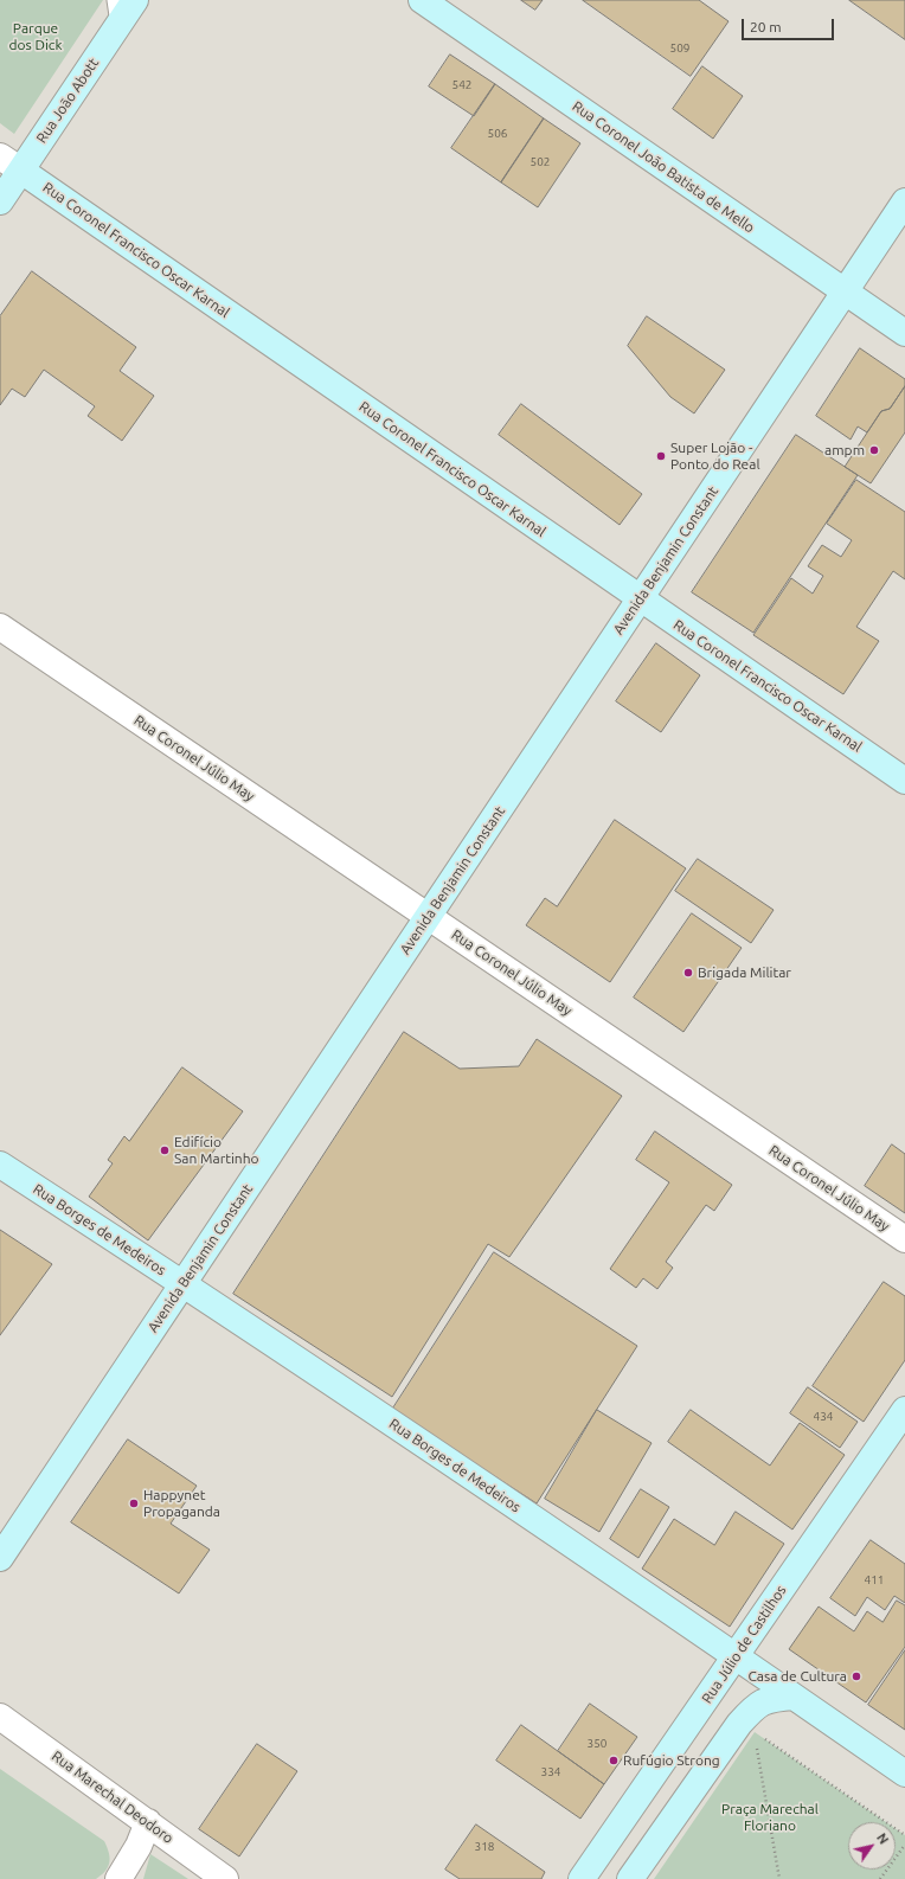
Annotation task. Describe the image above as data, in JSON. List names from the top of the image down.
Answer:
{
  "streets": {
    "main road": [
      "Rua João Abott",
      "Rua Coronel João Batista de Mello",
      "Rua Coronel Francisco Oscar Karnal",
      "Avenida Benjamin Constant",
      "Rua Borges de Medeiros",
      "Rua Júlio de Castilhos"
    ],
    "street": ["Rua Coronel Júlio May", "Rua Marechal Deodoro"]
  },
  "crossings": [
    ["Rua João Abott", "Rua Coronel Francisco Oscar Karnal"],
    ["Rua Coronel João Batista de Mello", "Avenida Benjamin Constant"],
    ["Rua Coronel Francisco Oscar Karnal", "Avenida Benjamin Constant"],
    ["Avenida Benjamin Constant", "Rua Coronel Júlio May"],
    ["Avenida Benjamin Constant", "Rua Borges de Medeiros"],
    ["Rua Borges de Medeiros", "Rua Júlio de Castilhos"]
  ],
  "parks": ["Parque dos Dick", "Praça Marechal Floriano"],
  "places": [
    "ampm",
    "Super Lojão - Ponto do Real",
    "Brigada Militar",
    "Edifício San Martinho",
    "Happynet Propaganda",
    "Casa de Cultura",
    "Rufúgio Strong"
  ],
  "house_numbers": [
    "509",
    "542",
    "506",
    "502",
    "434",
    "411",
    "350",
    "334",
    "318"
  ],
  "scale_bar": "20 m",
  "north": "top right"
}
